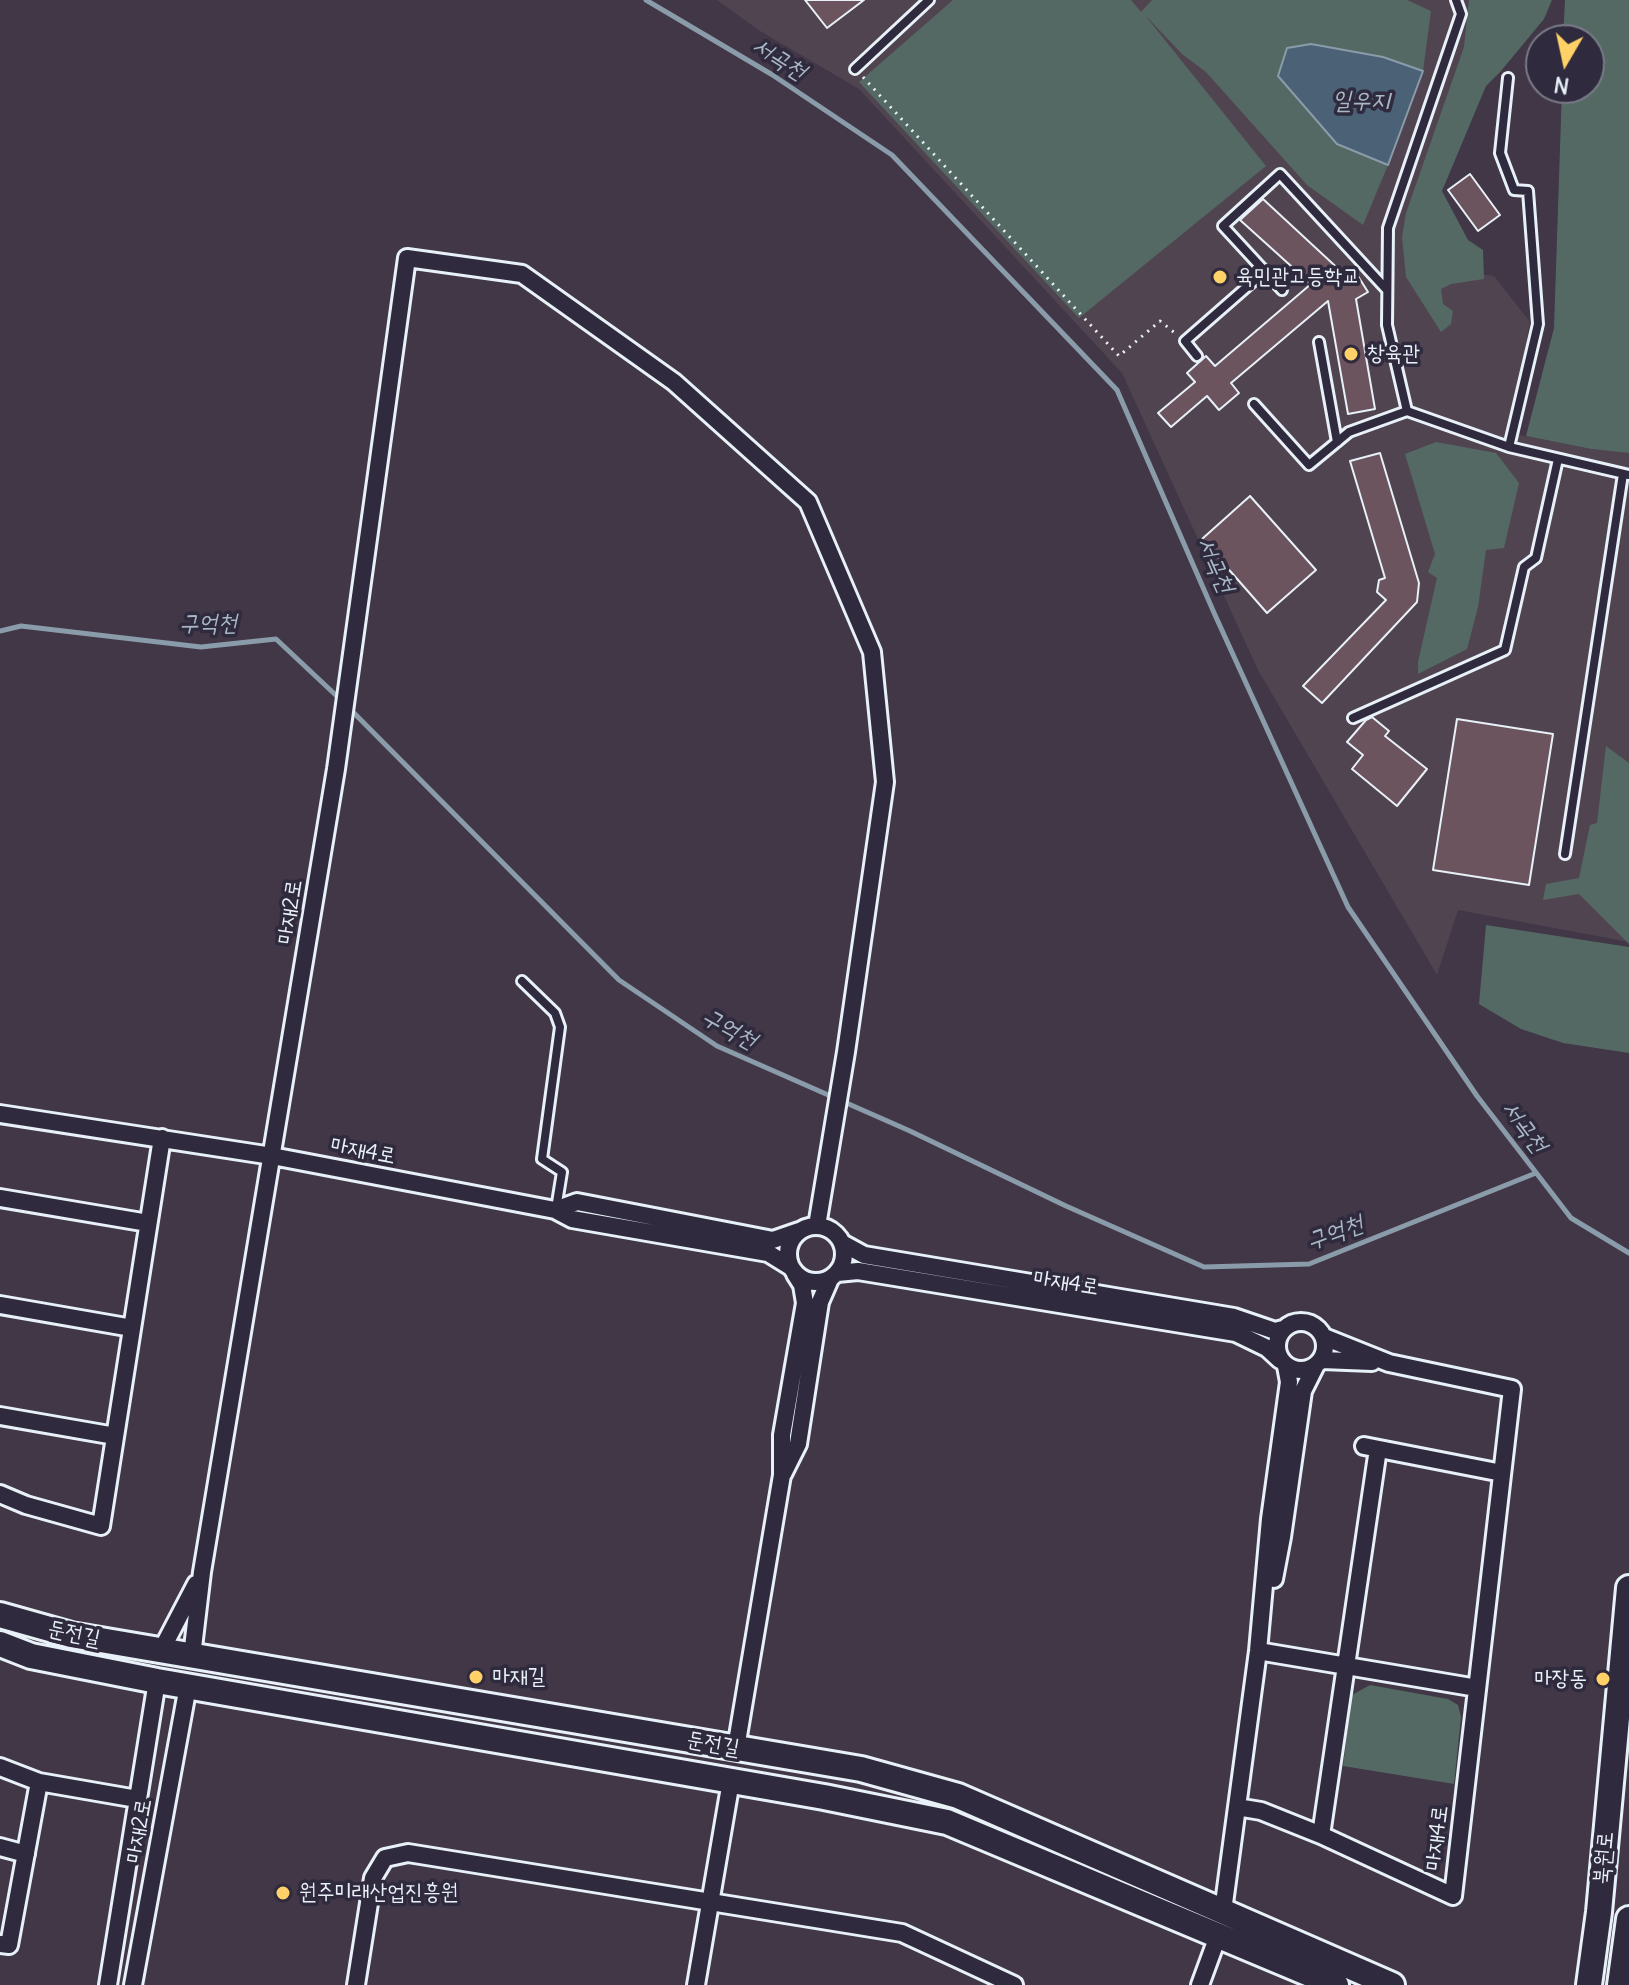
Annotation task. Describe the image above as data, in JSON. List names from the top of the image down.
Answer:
{
  "streets": {
    "street": [
      "마재2로",
      "마재4로",
      "둔전길",
      "북원로"
    ]
  },
  "crossings": [
    ["마재2로", "마재4로"],
    ["마재2로", "둔전길"]
  ],
  "water": ["서곡천", "일우지", "구억천"],
  "places": [
    "육민관고등학교",
    "창육관",
    "마재길",
    "마장동",
    "원주미래산업진흥원"
  ],
  "north": "bottom"
}
